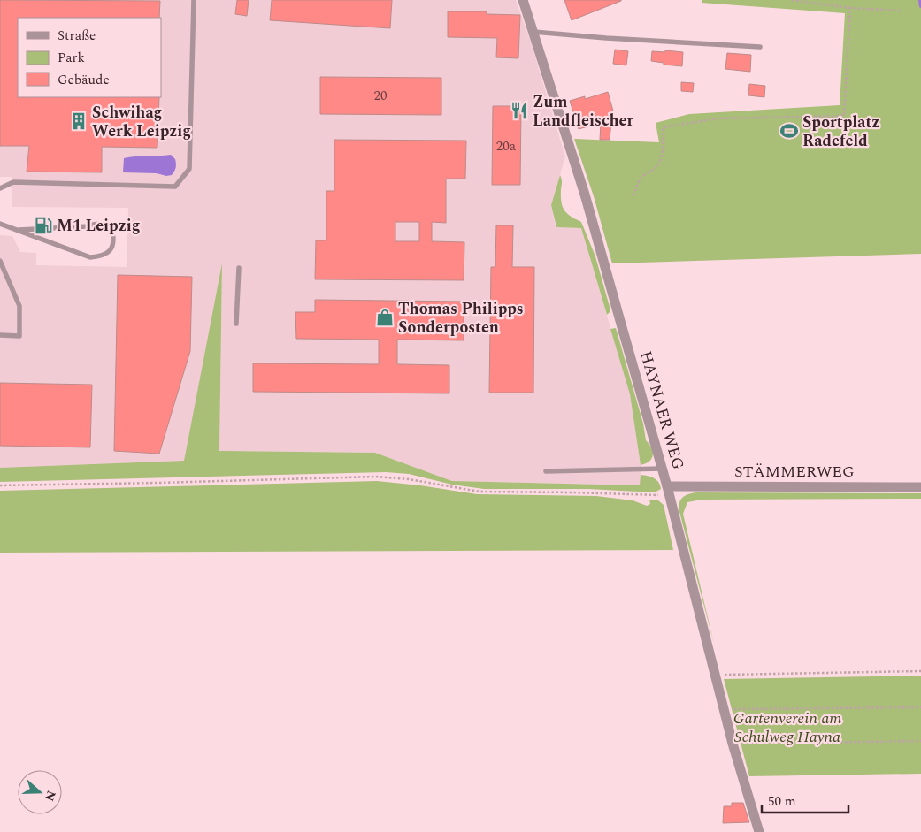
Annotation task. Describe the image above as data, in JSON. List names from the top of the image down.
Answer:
{
  "streets": {
    "street": ["HAYNAER WEG", "STÄMMERWEG"]
  },
  "crossings": [
    ["HAYNAER WEG", "STÄMMERWEG"]
  ],
  "parks": ["Gartenverein am Schulweg Hayna"],
  "places": {
    "restaurant": ["Zum Landfleischer"],
    "building": ["Schwihag Werk Leipzig"],
    "sports": ["Sportplatz Radefeld"],
    "fuel station": ["M1 Leipzig"],
    "shop": ["Thomas Philipps Sonderposten"]
  },
  "house_numbers": ["20", "20a"],
  "legend": ["Straße", "Park", "Gebäude"],
  "scale_bar": "50 m",
  "north": "right"
}
